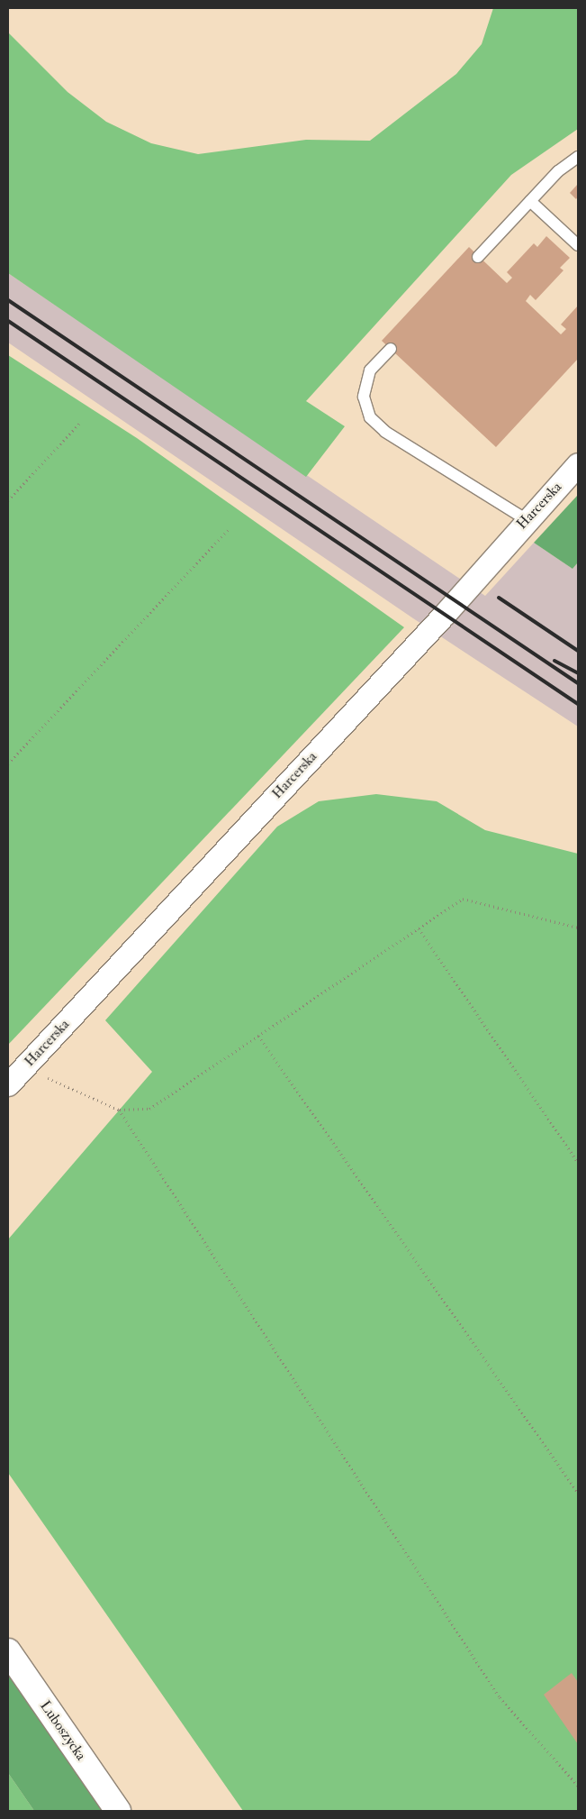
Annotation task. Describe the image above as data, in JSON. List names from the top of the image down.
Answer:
{
  "streets": {
    "street": ["Harcerska", "Luboszycka"]
  }
}
